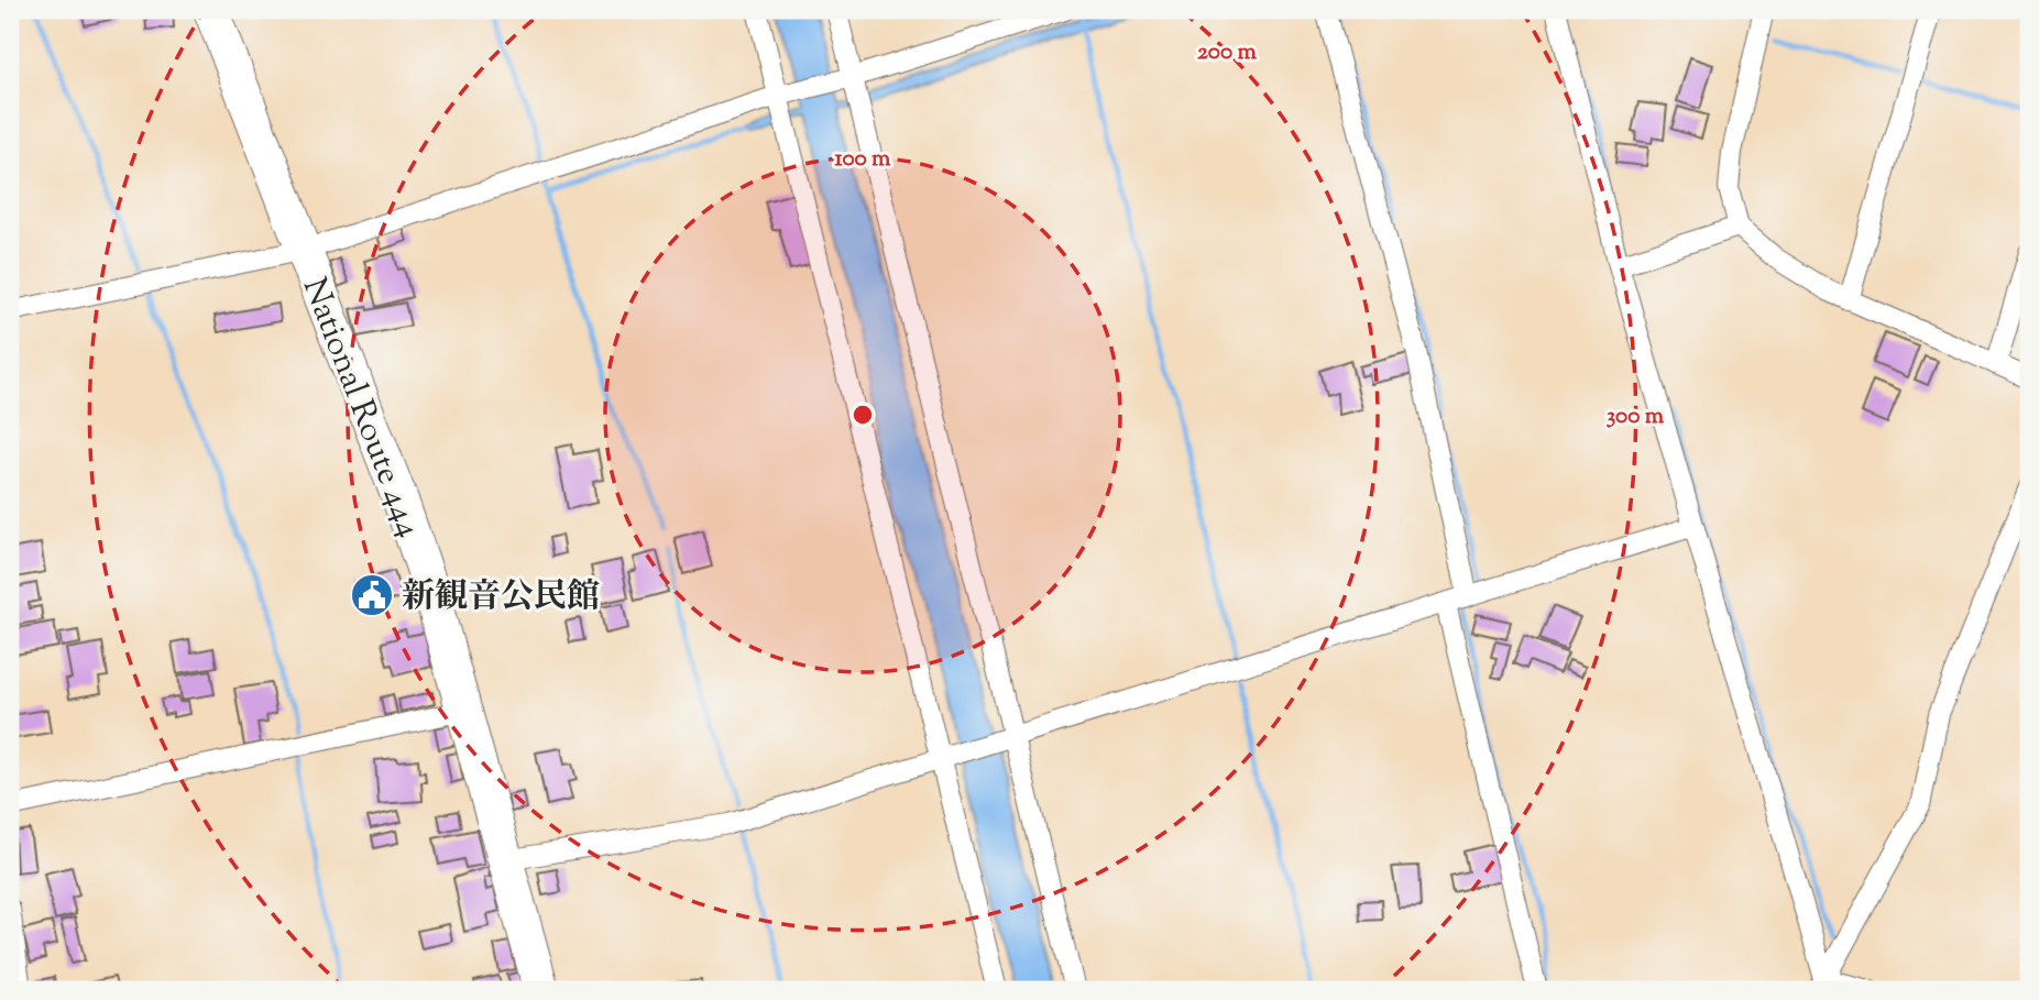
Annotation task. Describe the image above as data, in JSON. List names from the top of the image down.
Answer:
{
  "streets": {
    "highway": ["National Route 444"]
  },
  "places": {
    "public building": ["新観音公民館"]
  },
  "rings": ["200 m", "100 m", "300 m"]
}
